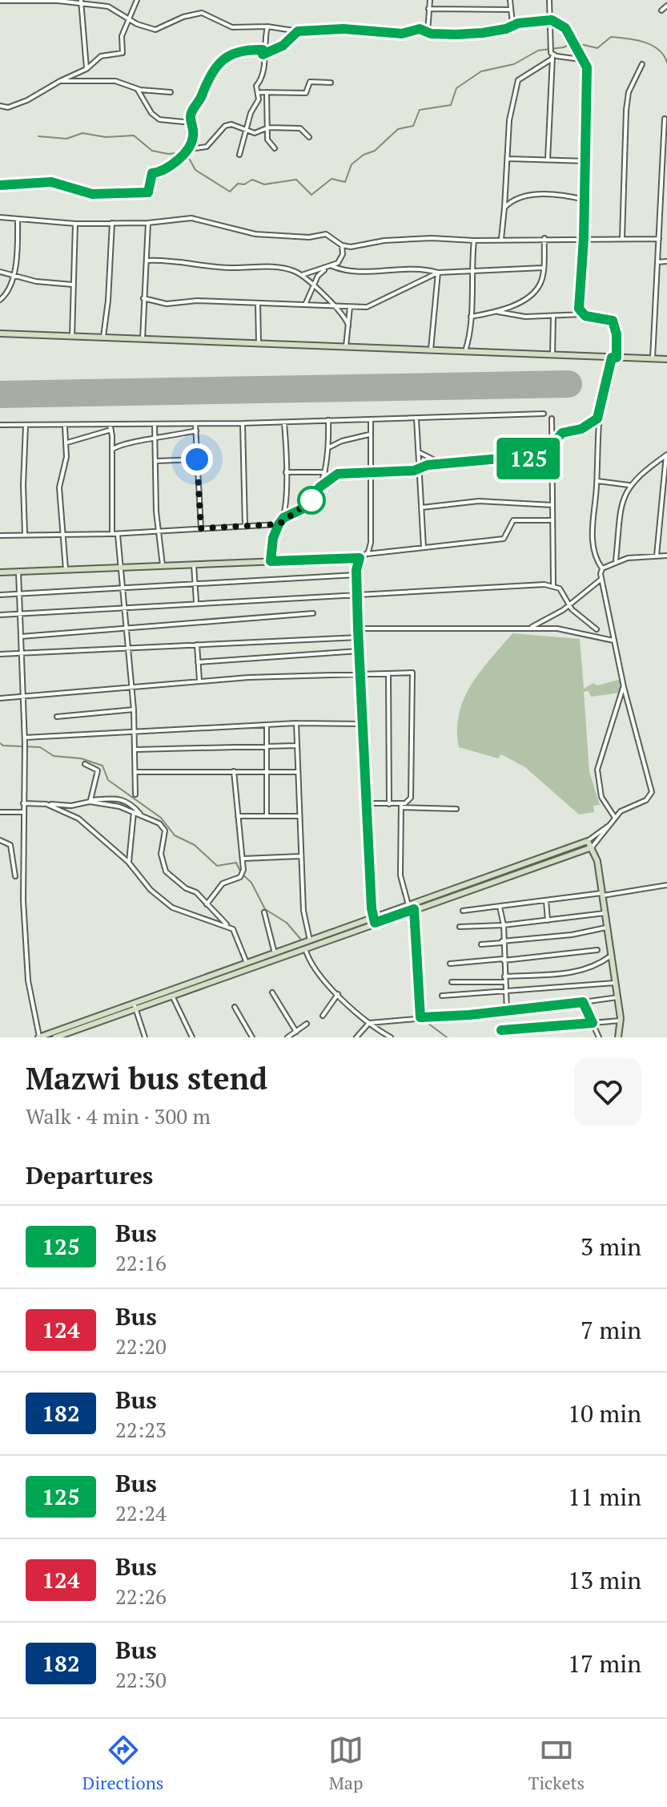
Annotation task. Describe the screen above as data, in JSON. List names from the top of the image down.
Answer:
{
  "lines": ["bus line 125"],
  "page": {
    "on_map": "125",
    "heading": [
      ["Mazwi bus stend", "Walk · 4 min · 300 m"],
      "Departures"
    ],
    "list": [
      {
        "mark": "125",
        "name": "Bus",
        "note": "22:16",
        "value": "3 min"
      },
      {
        "mark": "124",
        "name": "Bus",
        "note": "22:20",
        "value": "7 min"
      },
      {
        "mark": "182",
        "name": "Bus",
        "note": "22:23",
        "value": "10 min"
      },
      {
        "mark": "125",
        "name": "Bus",
        "note": "22:24",
        "value": "11 min"
      },
      {
        "mark": "124",
        "name": "Bus",
        "note": "22:26",
        "value": "13 min"
      },
      {
        "mark": "182",
        "name": "Bus",
        "note": "22:30",
        "value": "17 min"
      }
    ],
    "tabs": ["Directions", "Map", "Tickets"]
  }
}
